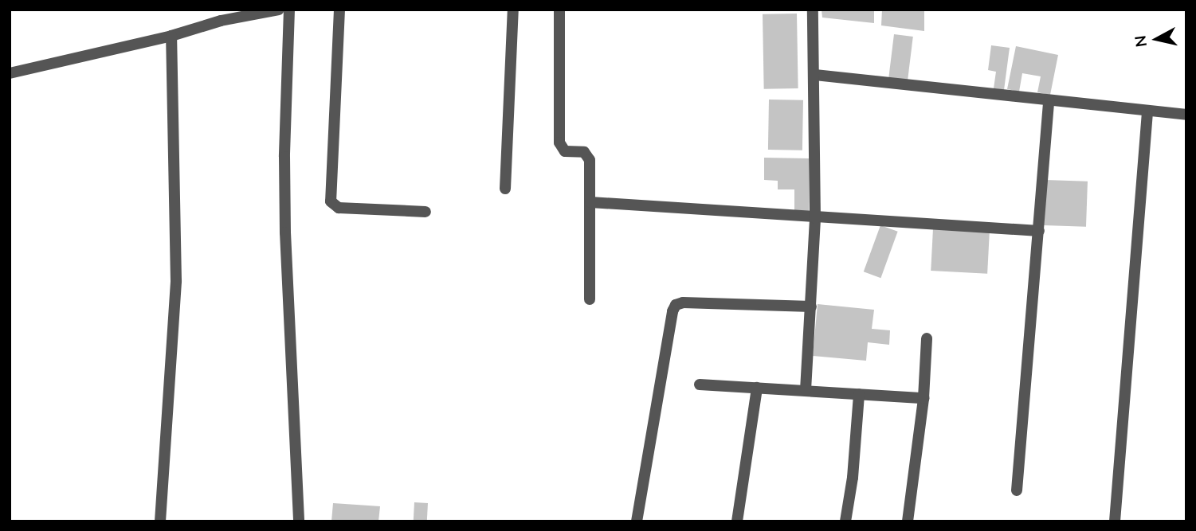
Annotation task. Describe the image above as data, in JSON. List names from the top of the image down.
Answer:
{
  "north": "left"
}
